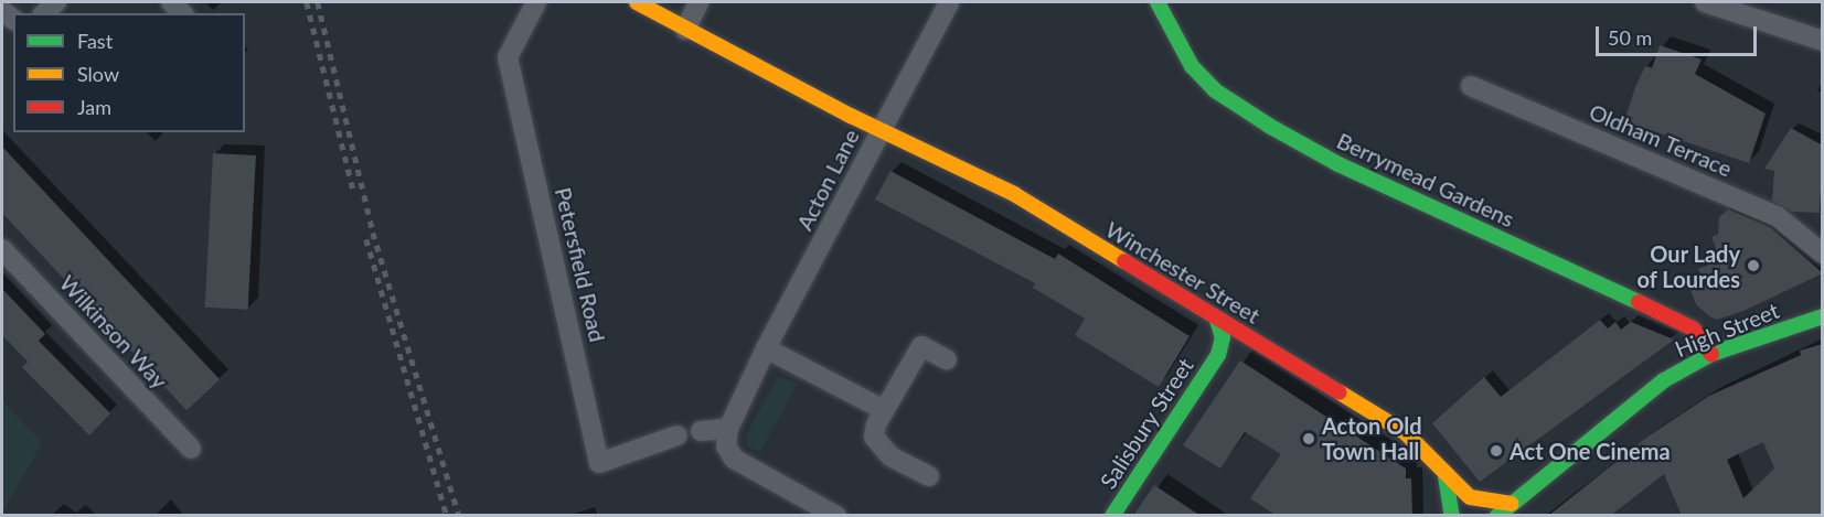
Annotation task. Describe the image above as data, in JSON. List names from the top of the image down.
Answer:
{
  "streets": {
    "main road": [
      "Acton Lane",
      "Berrymead Gardens",
      "Winchester Street",
      "High Street",
      "Salisbury Street"
    ],
    "street": ["Oldham Terrace", "Petersfield Road", "Wilkinson Way"]
  },
  "crossings": [
    ["Acton Lane", "Winchester Street"],
    ["Berrymead Gardens", "High Street"],
    ["Winchester Street", "High Street"],
    ["Winchester Street", "Salisbury Street"]
  ],
  "places": ["Our Lady of Lourdes", "Acton Old Town Hall", "Act One Cinema"],
  "legend": ["Fast", "Slow", "Jam"],
  "scale_bar": "50 m"
}
